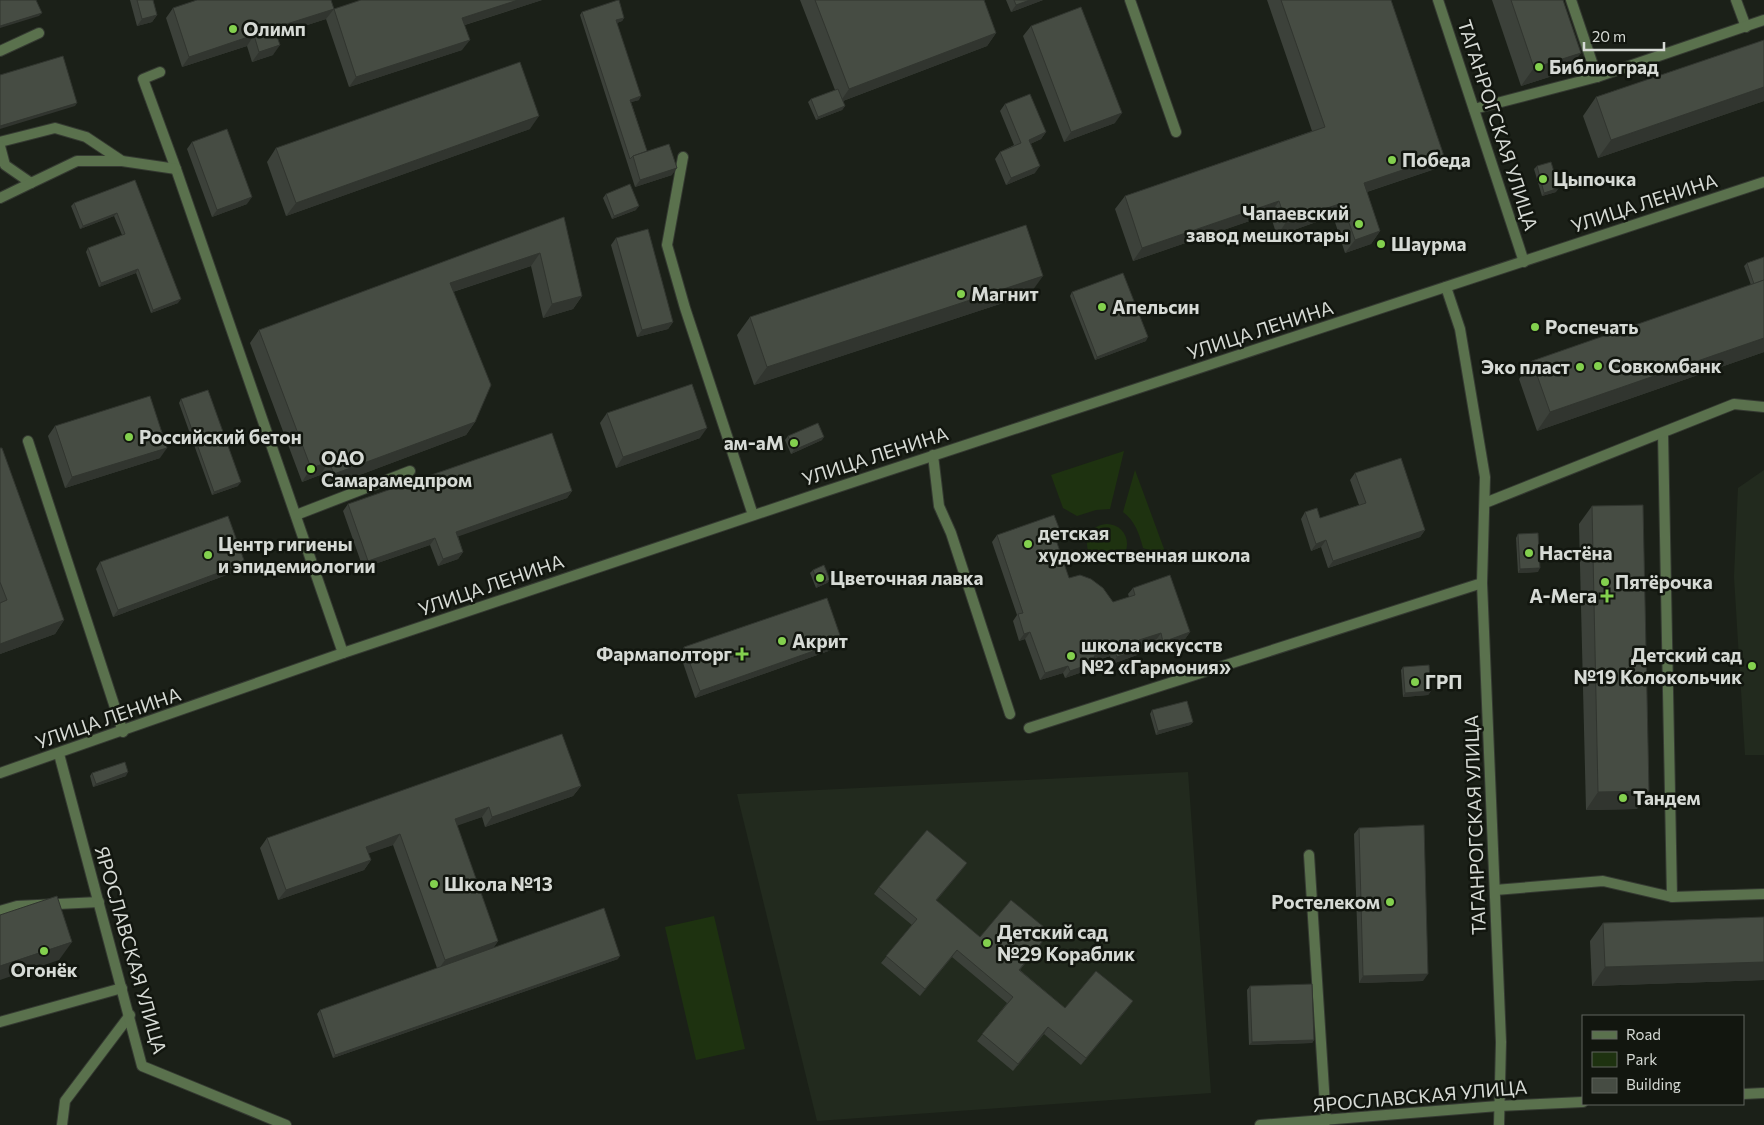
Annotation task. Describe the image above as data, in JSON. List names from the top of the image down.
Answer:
{
  "streets": {
    "street": ["ТАГАНРОГСКАЯ УЛИЦА", "УЛИЦА ЛЕНИНА", "ЯРОСЛАВСКАЯ УЛИЦА"]
  },
  "crossings": [
    ["ТАГАНРОГСКАЯ УЛИЦА", "УЛИЦА ЛЕНИНА"],
    ["ТАГАНРОГСКАЯ УЛИЦА", "ЯРОСЛАВСКАЯ УЛИЦА"],
    ["УЛИЦА ЛЕНИНА", "ЯРОСЛАВСКАЯ УЛИЦА"]
  ],
  "places": {
    "other": [
      "Олимп",
      "Библиоград",
      "Победа",
      "Цыпочка",
      "Чапаевский завод мешкотары",
      "Шаурма",
      "Магнит",
      "Апельсин",
      "Роспечать",
      "Совкомбанк",
      "Эко пласт",
      "Российский бетон",
      "ам-аМ",
      "ОАО Самарамедпром",
      "детская художественная школа",
      "Настёна",
      "Центр гигиены и эпидемиологии",
      "Цветочная лавка",
      "Пятёрочка",
      "Акрит",
      "школа искусств №2 «Гармония»",
      "Детский сад №19 Колокольчик",
      "ГРП",
      "Тандем",
      "Школа №13",
      "Ростелеком",
      "Детский сад №29 Кораблик",
      "Огонёк"
    ],
    "health": ["А-Мега", "Фармаполторг"]
  },
  "legend": ["Road", "Park", "Building"],
  "scale_bar": "20 m"
}
